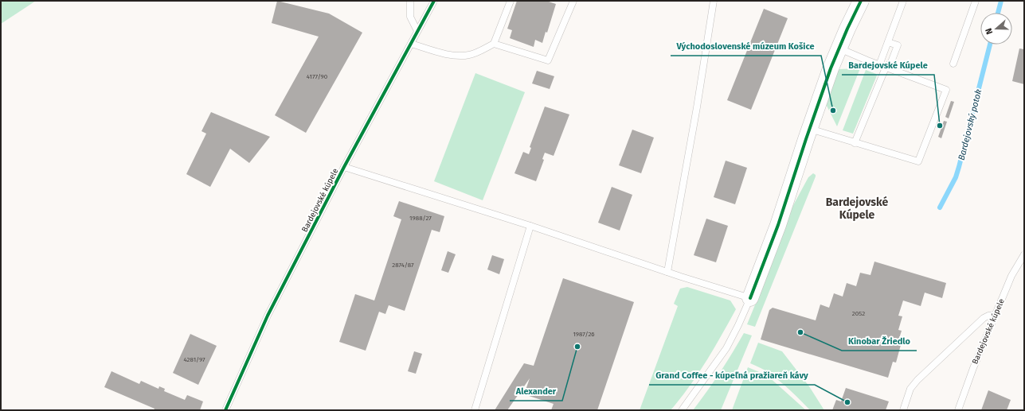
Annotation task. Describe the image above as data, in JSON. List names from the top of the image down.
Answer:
{
  "streets": {
    "lane": ["Bardejovské kúpele"]
  },
  "districts": ["Bardejovské Kúpele"],
  "water": ["Bardejovský potok"],
  "places": [
    "Východoslovenské múzeum Košice",
    "Bardejovské Kúpele",
    "Kinobar Žriedlo",
    "Alexander",
    "Grand Coffee - kúpeľná pražiareň kávy"
  ],
  "house_numbers": [
    "4177/90",
    "1988/27",
    "2874/87",
    "2052",
    "1987/26",
    "4281/97"
  ],
  "north": "left"
}
